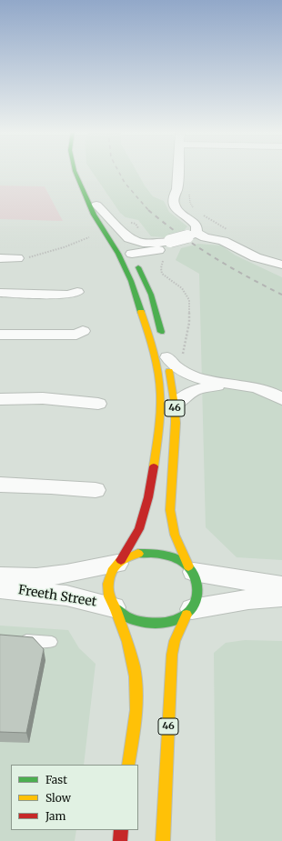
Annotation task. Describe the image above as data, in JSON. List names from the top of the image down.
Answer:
{
  "streets": {
    "main road": ["46"],
    "street": ["Freeth Street"]
  },
  "crossings": [
    ["46", "Freeth Street"]
  ],
  "legend": ["Fast", "Slow", "Jam"]
}
